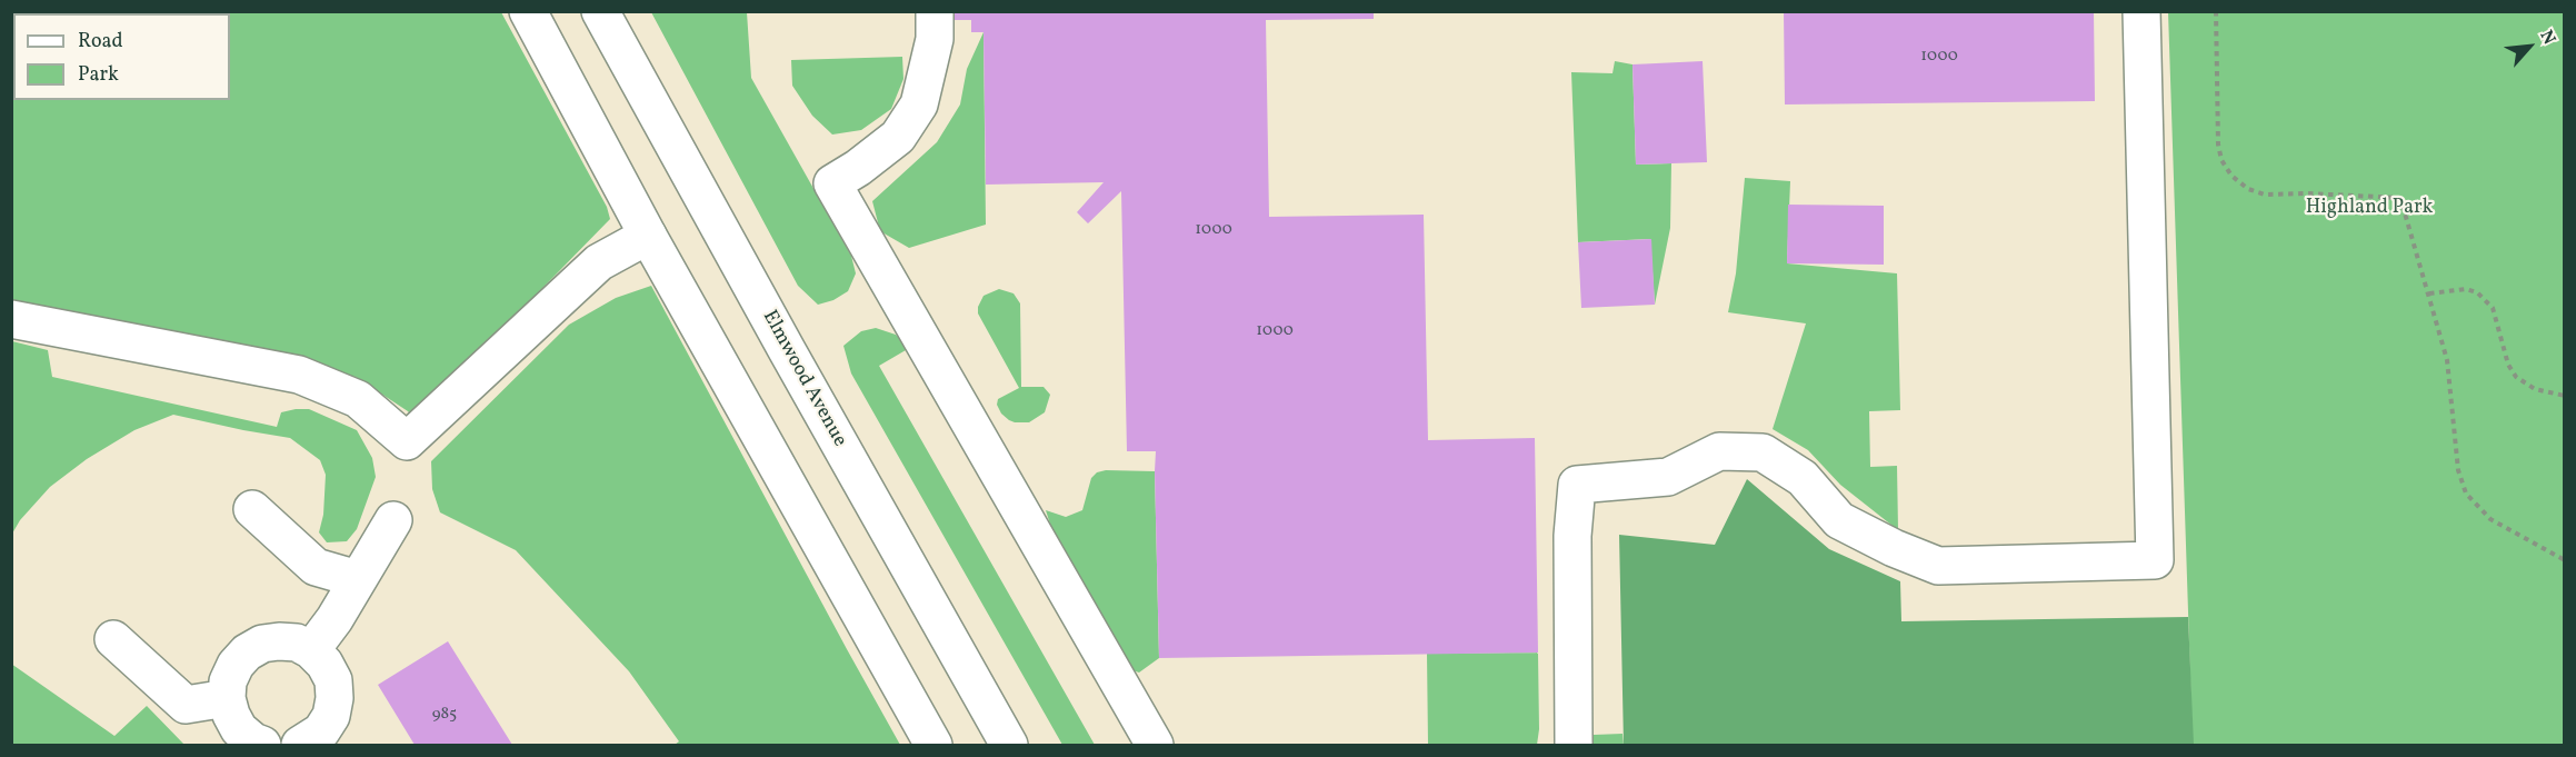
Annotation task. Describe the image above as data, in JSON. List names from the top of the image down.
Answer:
{
  "streets": {
    "main road": ["Elmwood Avenue"]
  },
  "parks": ["Highland Park"],
  "house_numbers": [
    "1000",
    "1000",
    "1000",
    "985"
  ],
  "legend": ["Road", "Park"],
  "north": "top right"
}
